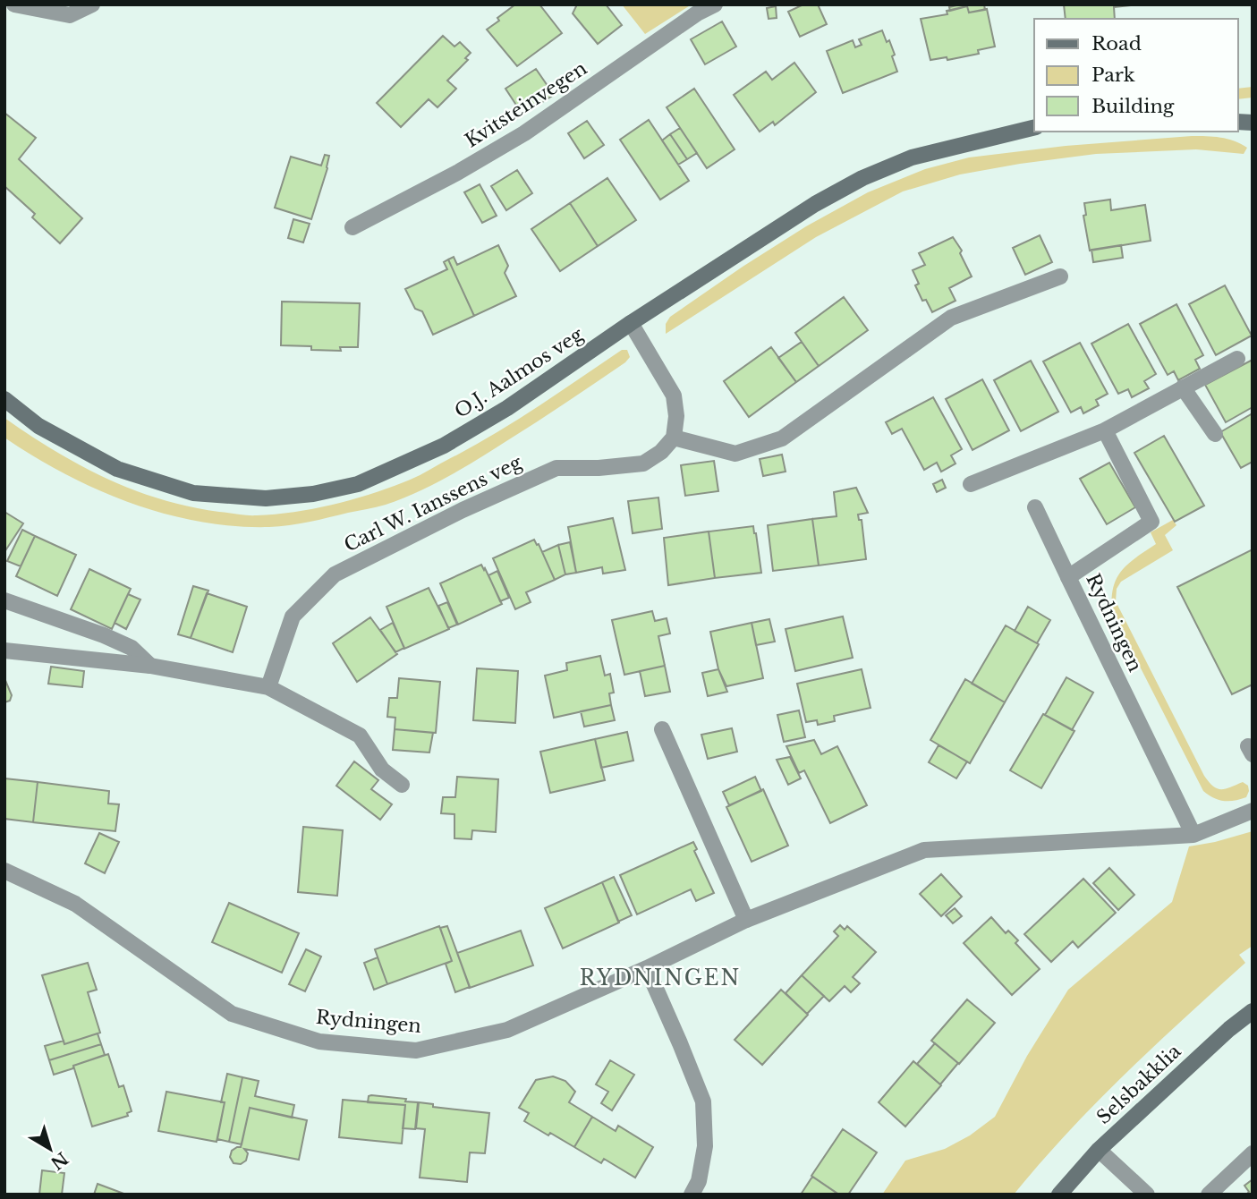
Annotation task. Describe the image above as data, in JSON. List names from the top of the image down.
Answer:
{
  "streets": {
    "street": [
      "Kvitsteinvegen",
      "O.J. Aalmos veg",
      "Carl W. Ianssens veg",
      "Rydningen",
      "Selsbakklia"
    ]
  },
  "districts": ["RYDNINGEN"],
  "legend": ["Road", "Park", "Building"],
  "north": "bottom right"
}
